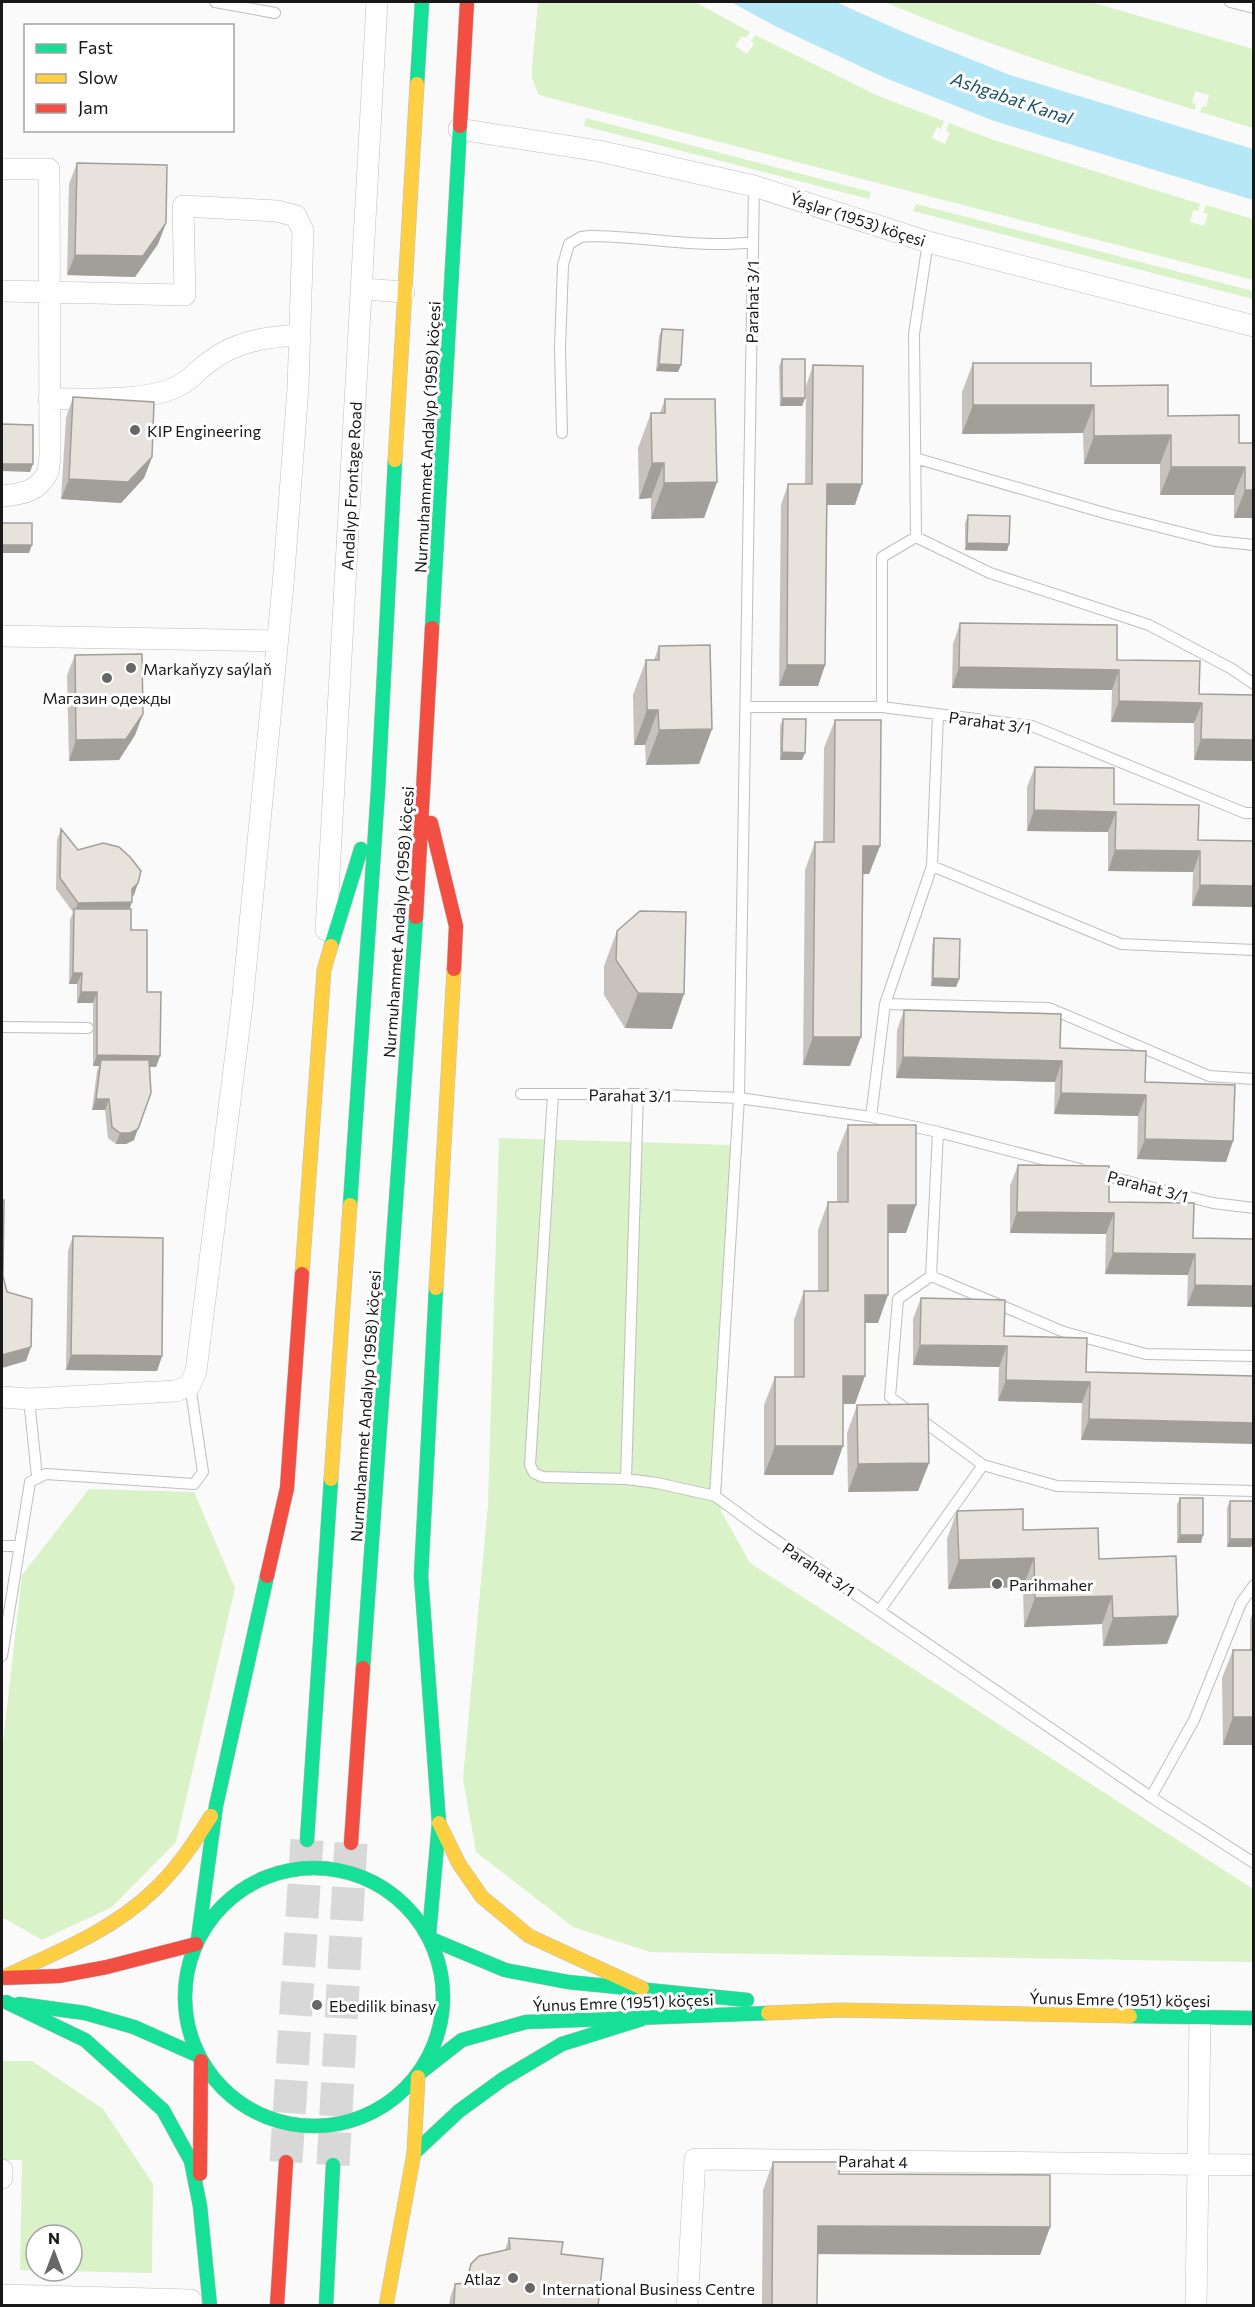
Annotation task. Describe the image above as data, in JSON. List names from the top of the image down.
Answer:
{
  "streets": {
    "main road": ["Nurmuhammet Andalyp (1958) köçesi", "Ýunus Emre (1951) köçesi"],
    "street": ["Ýaşlar (1953) köçesi", "Andalyp Frontage Road", "Parahat 4"],
    "lane": ["Parahat 3/1"]
  },
  "crossings": [
    ["Ýaşlar (1953) köçesi", "Parahat 3/1"],
    ["Ýaşlar (1953) köçesi", "Nurmuhammet Andalyp (1958) köçesi"]
  ],
  "water": ["Ashgabat Kanal"],
  "places": [
    "KIP Engineering",
    "Markaňyzy saýlaň",
    "Магазин одежды",
    "Parihmaher",
    "Ebedilik binasy",
    "Atlaz",
    "International Business Centre"
  ],
  "legend": ["Fast", "Slow", "Jam"],
  "north": "top"
}
